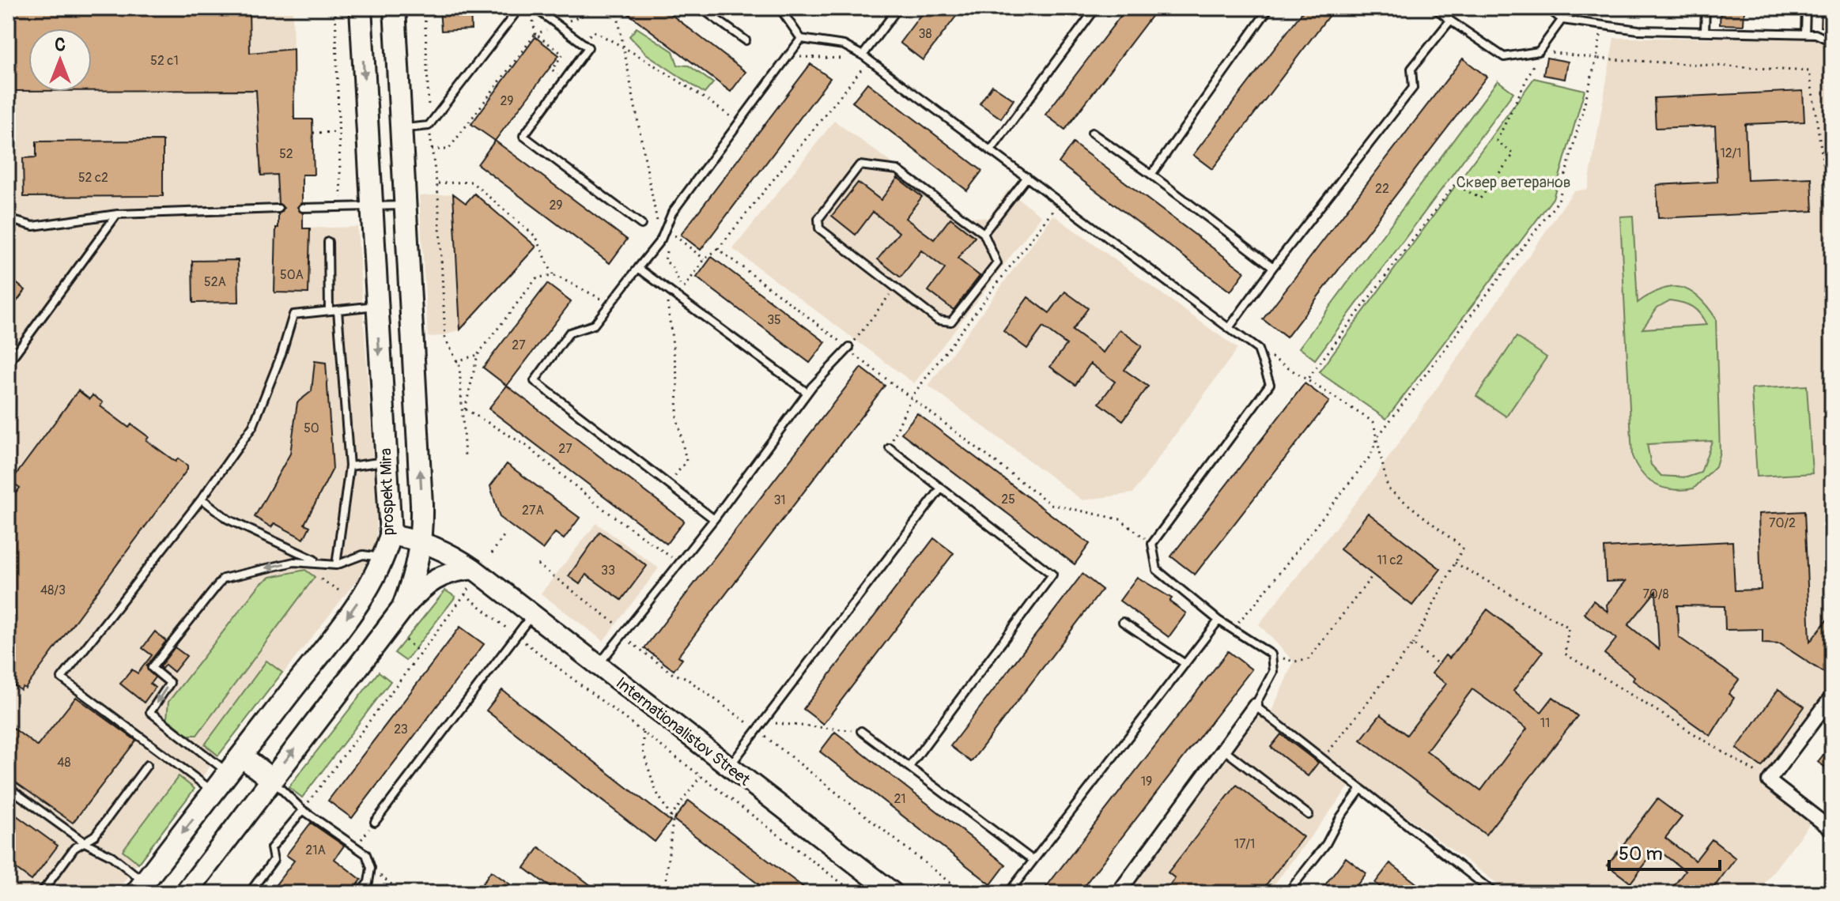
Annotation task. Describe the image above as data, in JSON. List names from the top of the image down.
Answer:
{
  "streets": {
    "main road": ["prospekt Mira"],
    "street": ["Internationalistov Street"]
  },
  "crossings": [
    ["prospekt Mira", "Internationalistov Street"]
  ],
  "parks": ["Сквер ветеранов"],
  "house_numbers": [
    "38",
    "52 с1",
    "29",
    "12/1",
    "52",
    "52 с2",
    "22",
    "29",
    "50А",
    "52А",
    "35",
    "27",
    "50",
    "27",
    "25",
    "31",
    "27А",
    "70/2",
    "11 с2",
    "33",
    "48/3",
    "70/8",
    "11",
    "23",
    "48",
    "19",
    "21",
    "17/1",
    "21А"
  ],
  "scale_bar": "50 m",
  "north": "top"
}
